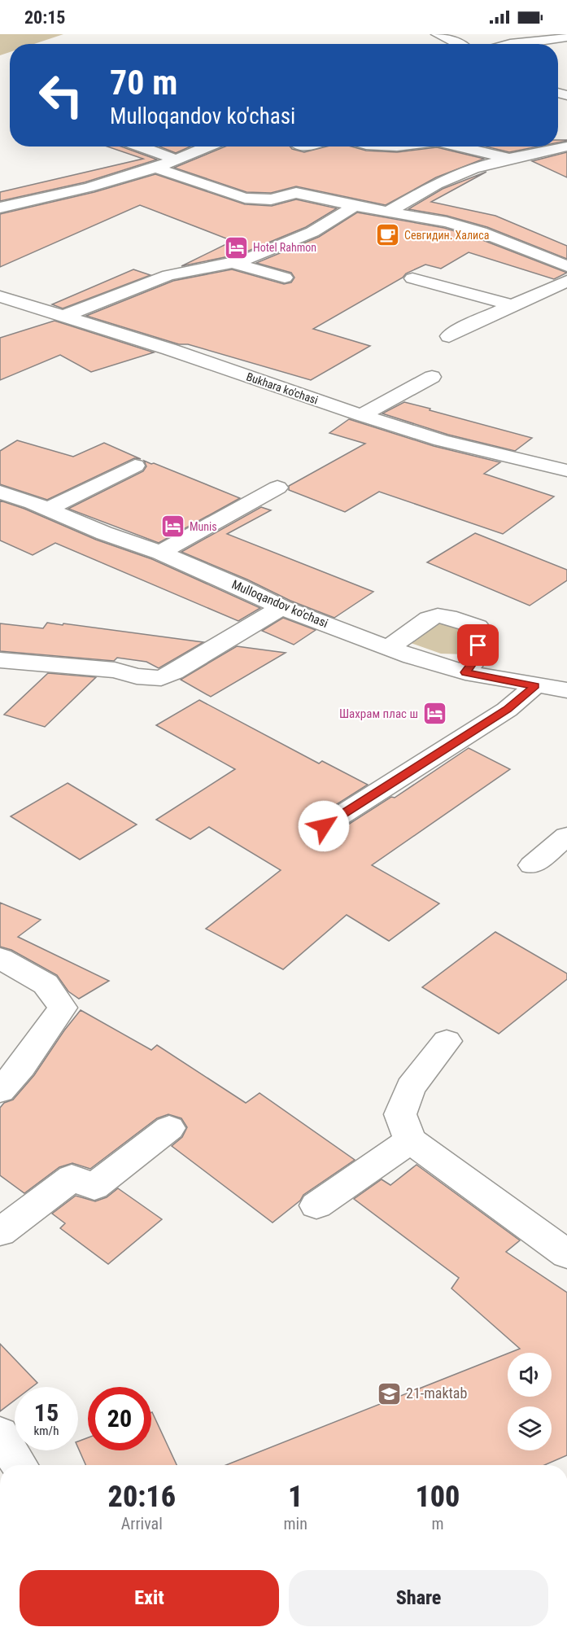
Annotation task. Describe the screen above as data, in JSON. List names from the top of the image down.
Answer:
{
  "streets": {
    "street": ["Bukhara ko'chasi", "Mulloqandov ko'chasi"]
  },
  "places": {
    "cafe": ["Севгидин. Халиса"],
    "hotel": ["Hotel Rahmon", "Munis", "Шахрам плас ш"],
    "school or university": ["21-maktab"]
  },
  "page": {
    "status": "20:15",
    "turn": ["70 m", "Mulloqandov ko'chasi"],
    "speed": "15 km/h",
    "limit": "20",
    "eta": [
      "20:16",
      "Arrival",
      "1",
      "min",
      "100",
      "m"
    ],
    "buttons": ["Exit", "Share"]
  }
}
